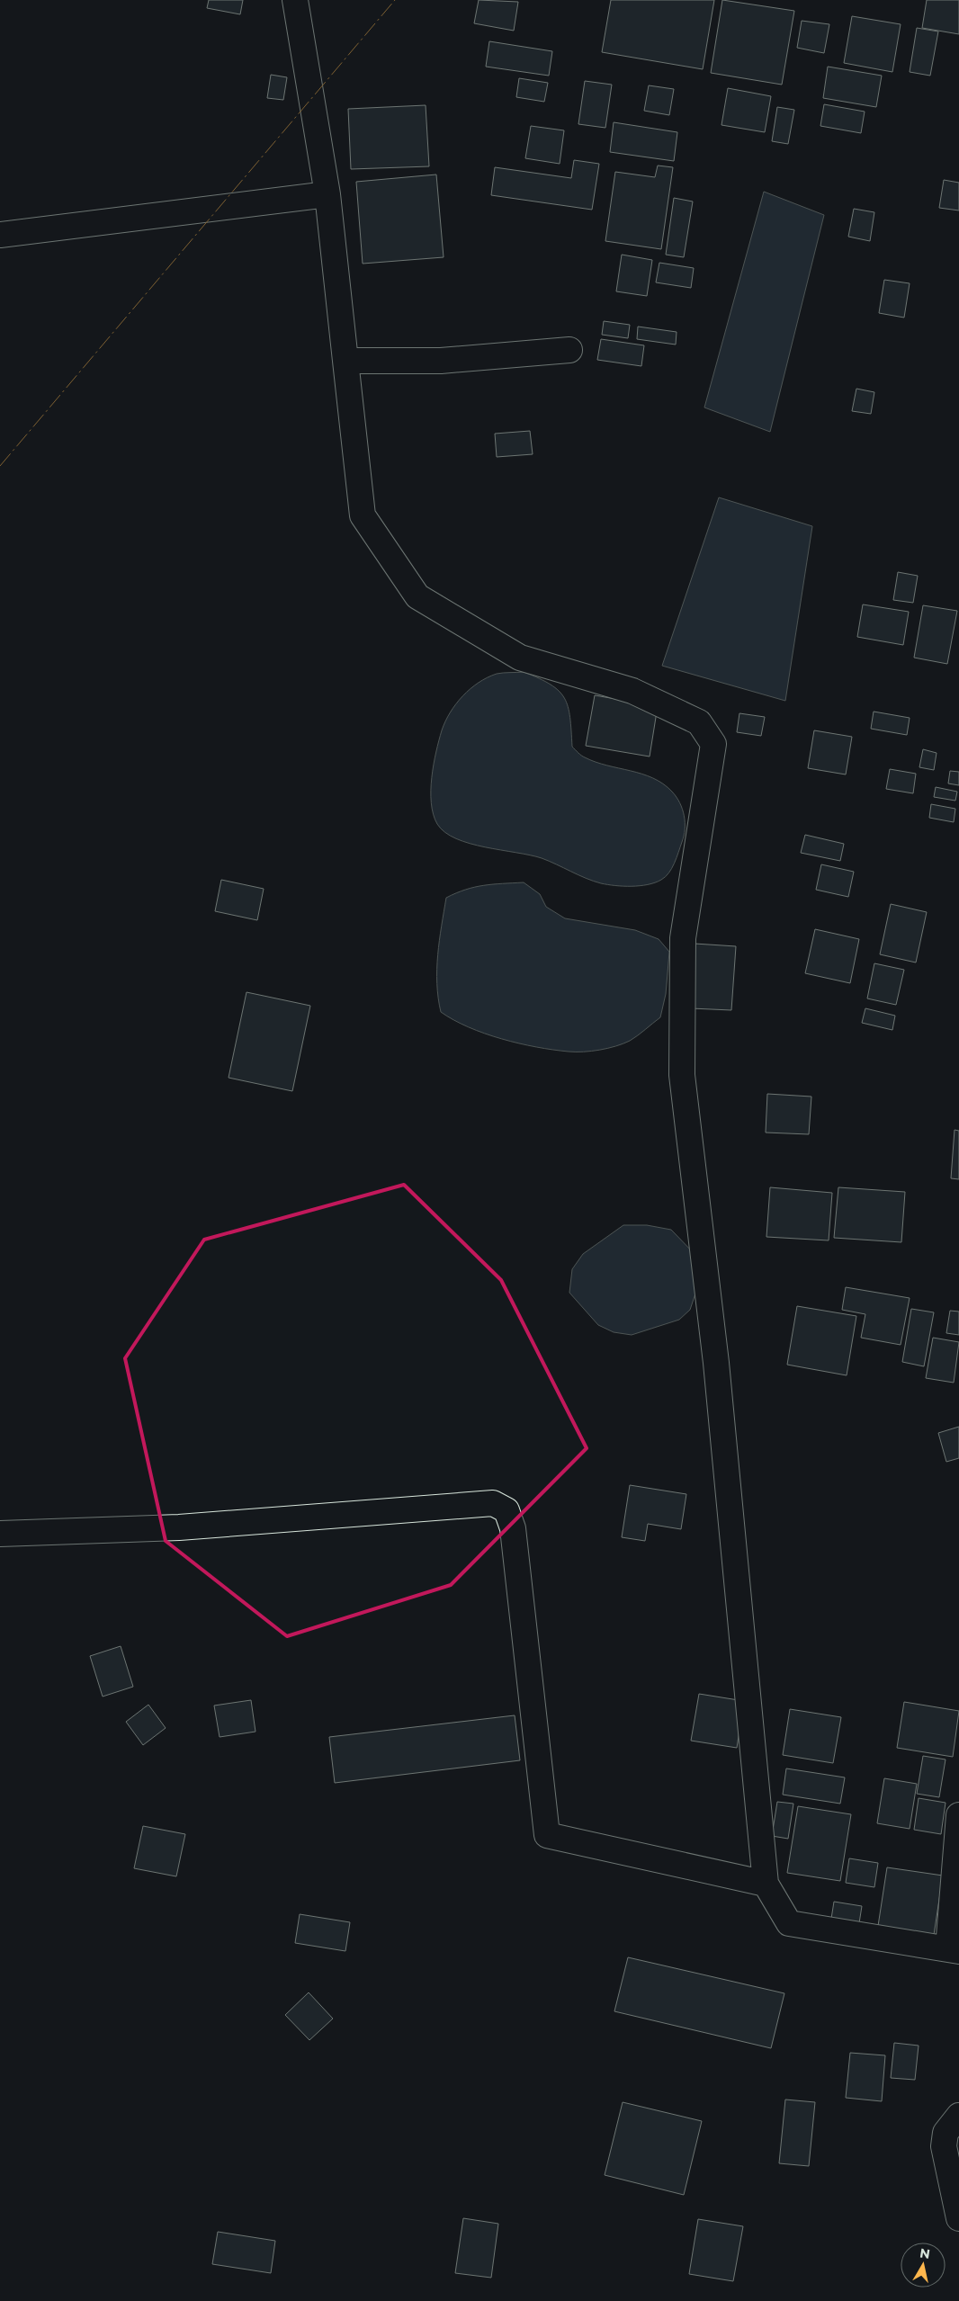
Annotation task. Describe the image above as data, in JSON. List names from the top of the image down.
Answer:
{
  "north": "top"
}
